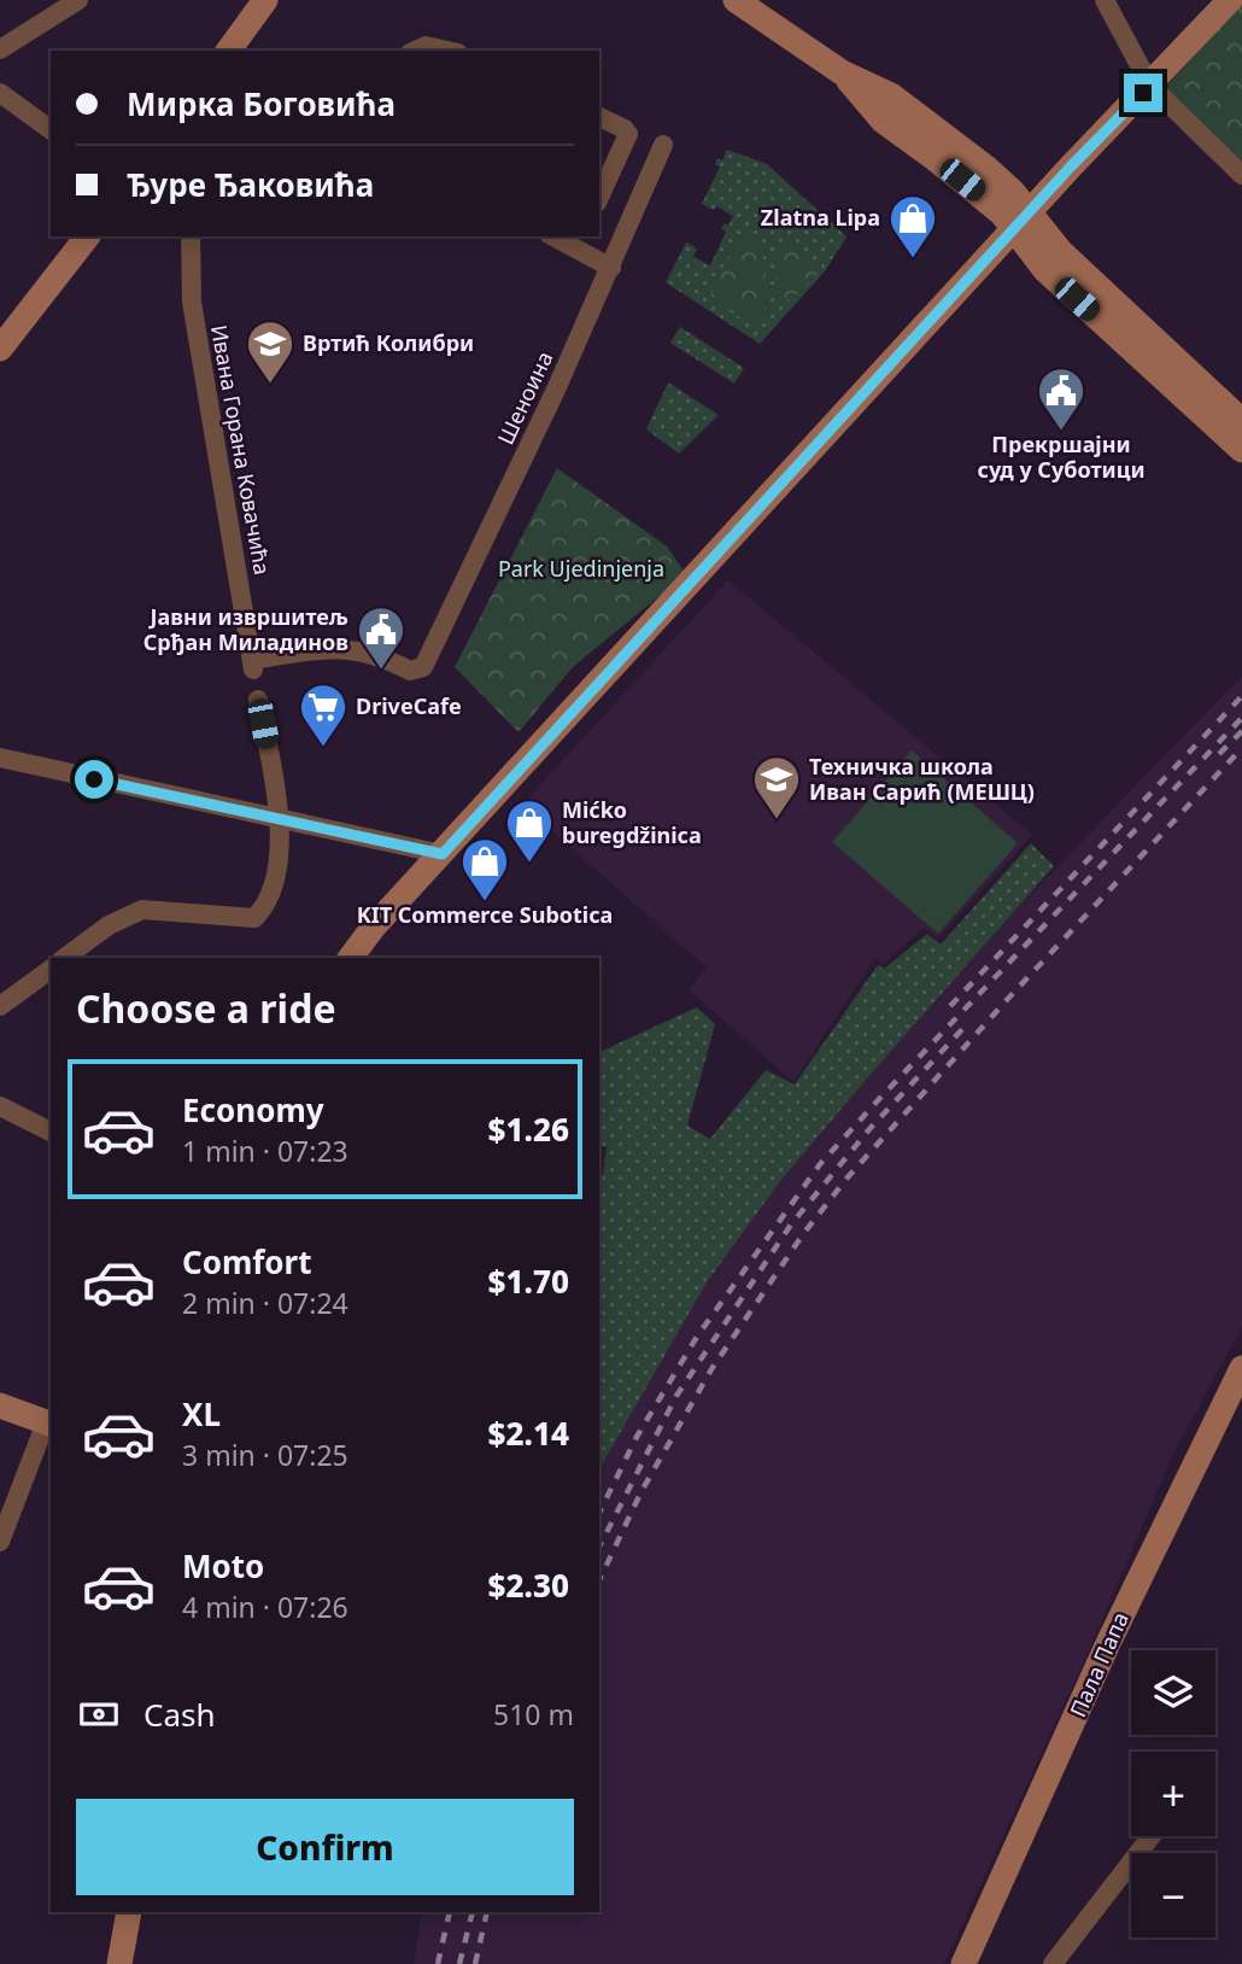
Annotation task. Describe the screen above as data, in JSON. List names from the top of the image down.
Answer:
{
  "streets": {
    "main road": ["Пала Папа"],
    "street": ["Шеноина", "Ивана Горана Ковачића"]
  },
  "crossings": [
    ["Шеноина", "Ивана Горана Ковачића"]
  ],
  "parks": ["Park Ujedinjenja"],
  "places": {
    "shop": ["Zlatna Lipa", "Mićko buregdžinica", "KIT Commerce Subotica"],
    "school or university": ["Вртић Колибри", "Техничка школа Иван Сарић (МЕШЦ)"],
    "public building": ["Прекршајни суд у Суботици", "Јавни извршитељ Срђан Миладинов"],
    "supermarket": ["DriveCafe"]
  },
  "page": {
    "banner": ["Мирка Боговића", "Ђуре Ђаковића"],
    "heading": "Choose a ride",
    "list": [
      {
        "name": "Economy",
        "note": "1 min · 07:23",
        "value": "$1.26"
      },
      {
        "name": "Comfort",
        "note": "2 min · 07:24",
        "value": "$1.70"
      },
      {
        "name": "XL",
        "note": "3 min · 07:25",
        "value": "$2.14"
      },
      {
        "name": "Moto",
        "note": "4 min · 07:26",
        "value": "$2.30"
      }
    ],
    "map_buttons": ["+", "−"],
    "pay": ["Cash", "510 m"],
    "buttons": "Confirm"
  }
}
